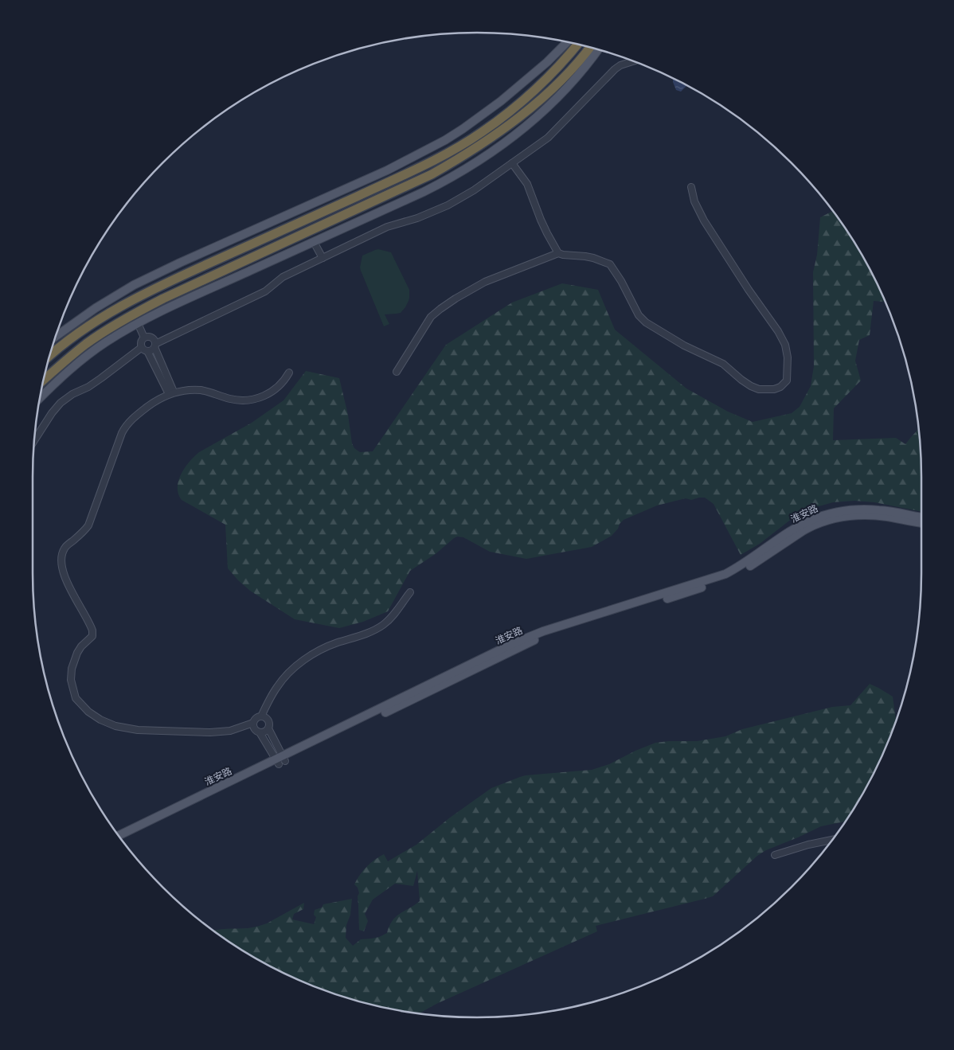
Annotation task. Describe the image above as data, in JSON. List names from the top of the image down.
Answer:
{
  "streets": {
    "main road": ["淮安路"]
  }
}
